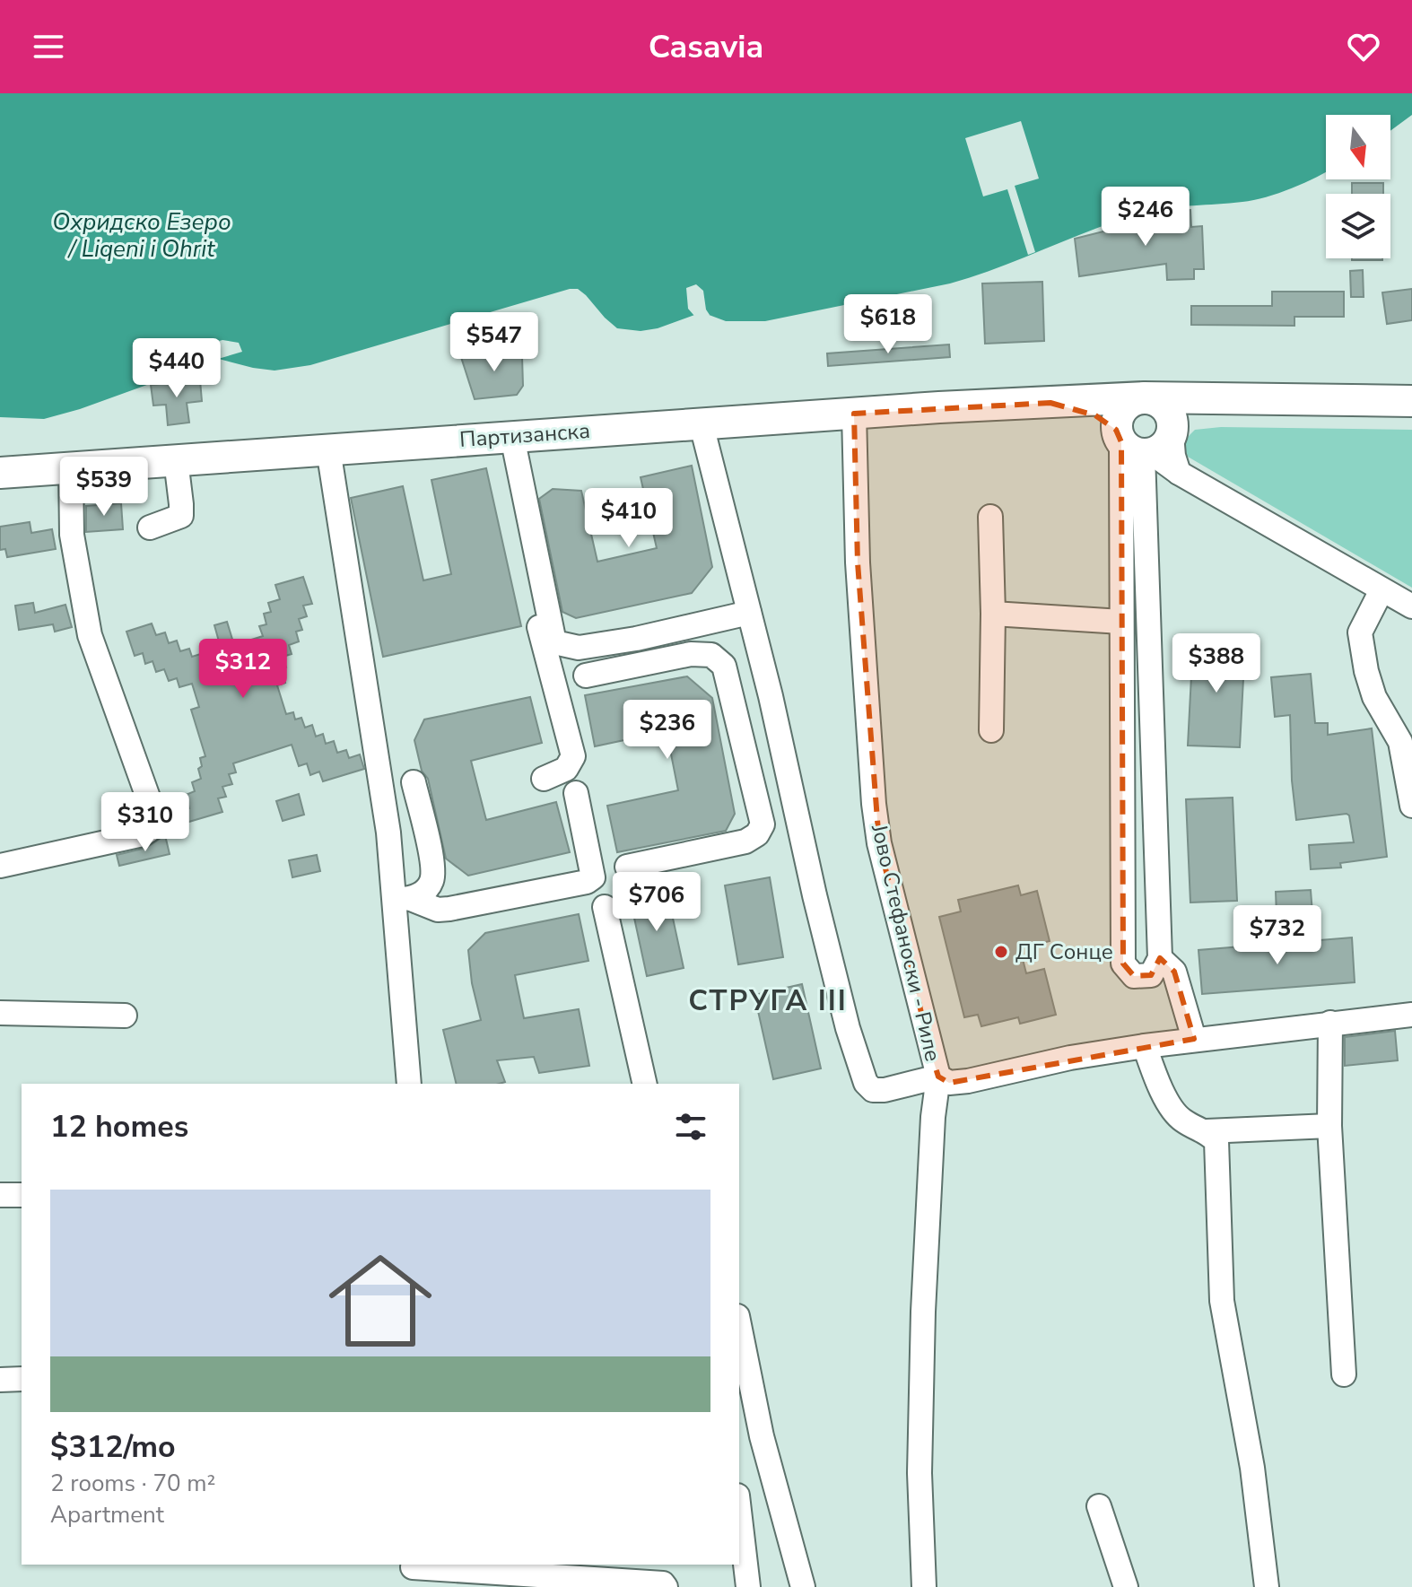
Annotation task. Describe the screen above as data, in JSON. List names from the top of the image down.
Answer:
{
  "streets": {
    "main road": ["Партизанска"],
    "street": ["Јово Стефаноски - Риле"]
  },
  "crossings": [
    ["Партизанска", "Јово Стефаноски - Риле"]
  ],
  "districts": ["СТРУГА III"],
  "water": ["Охридско Езеро / Liqeni i Ohrit"],
  "places": ["ДГ Сонце"],
  "north": "bottom",
  "page": {
    "header": "Casavia",
    "price": [
      "$246",
      "$618",
      "$547",
      "$440",
      "$539",
      "$410",
      "$388",
      "$312",
      "$236",
      "$310",
      "$706",
      "$732"
    ],
    "heading": "12 homes",
    "list": [
      {
        "name": "$312/mo",
        "note": "2 rooms · 70 m² · Apartment"
      }
    ]
  }
}
